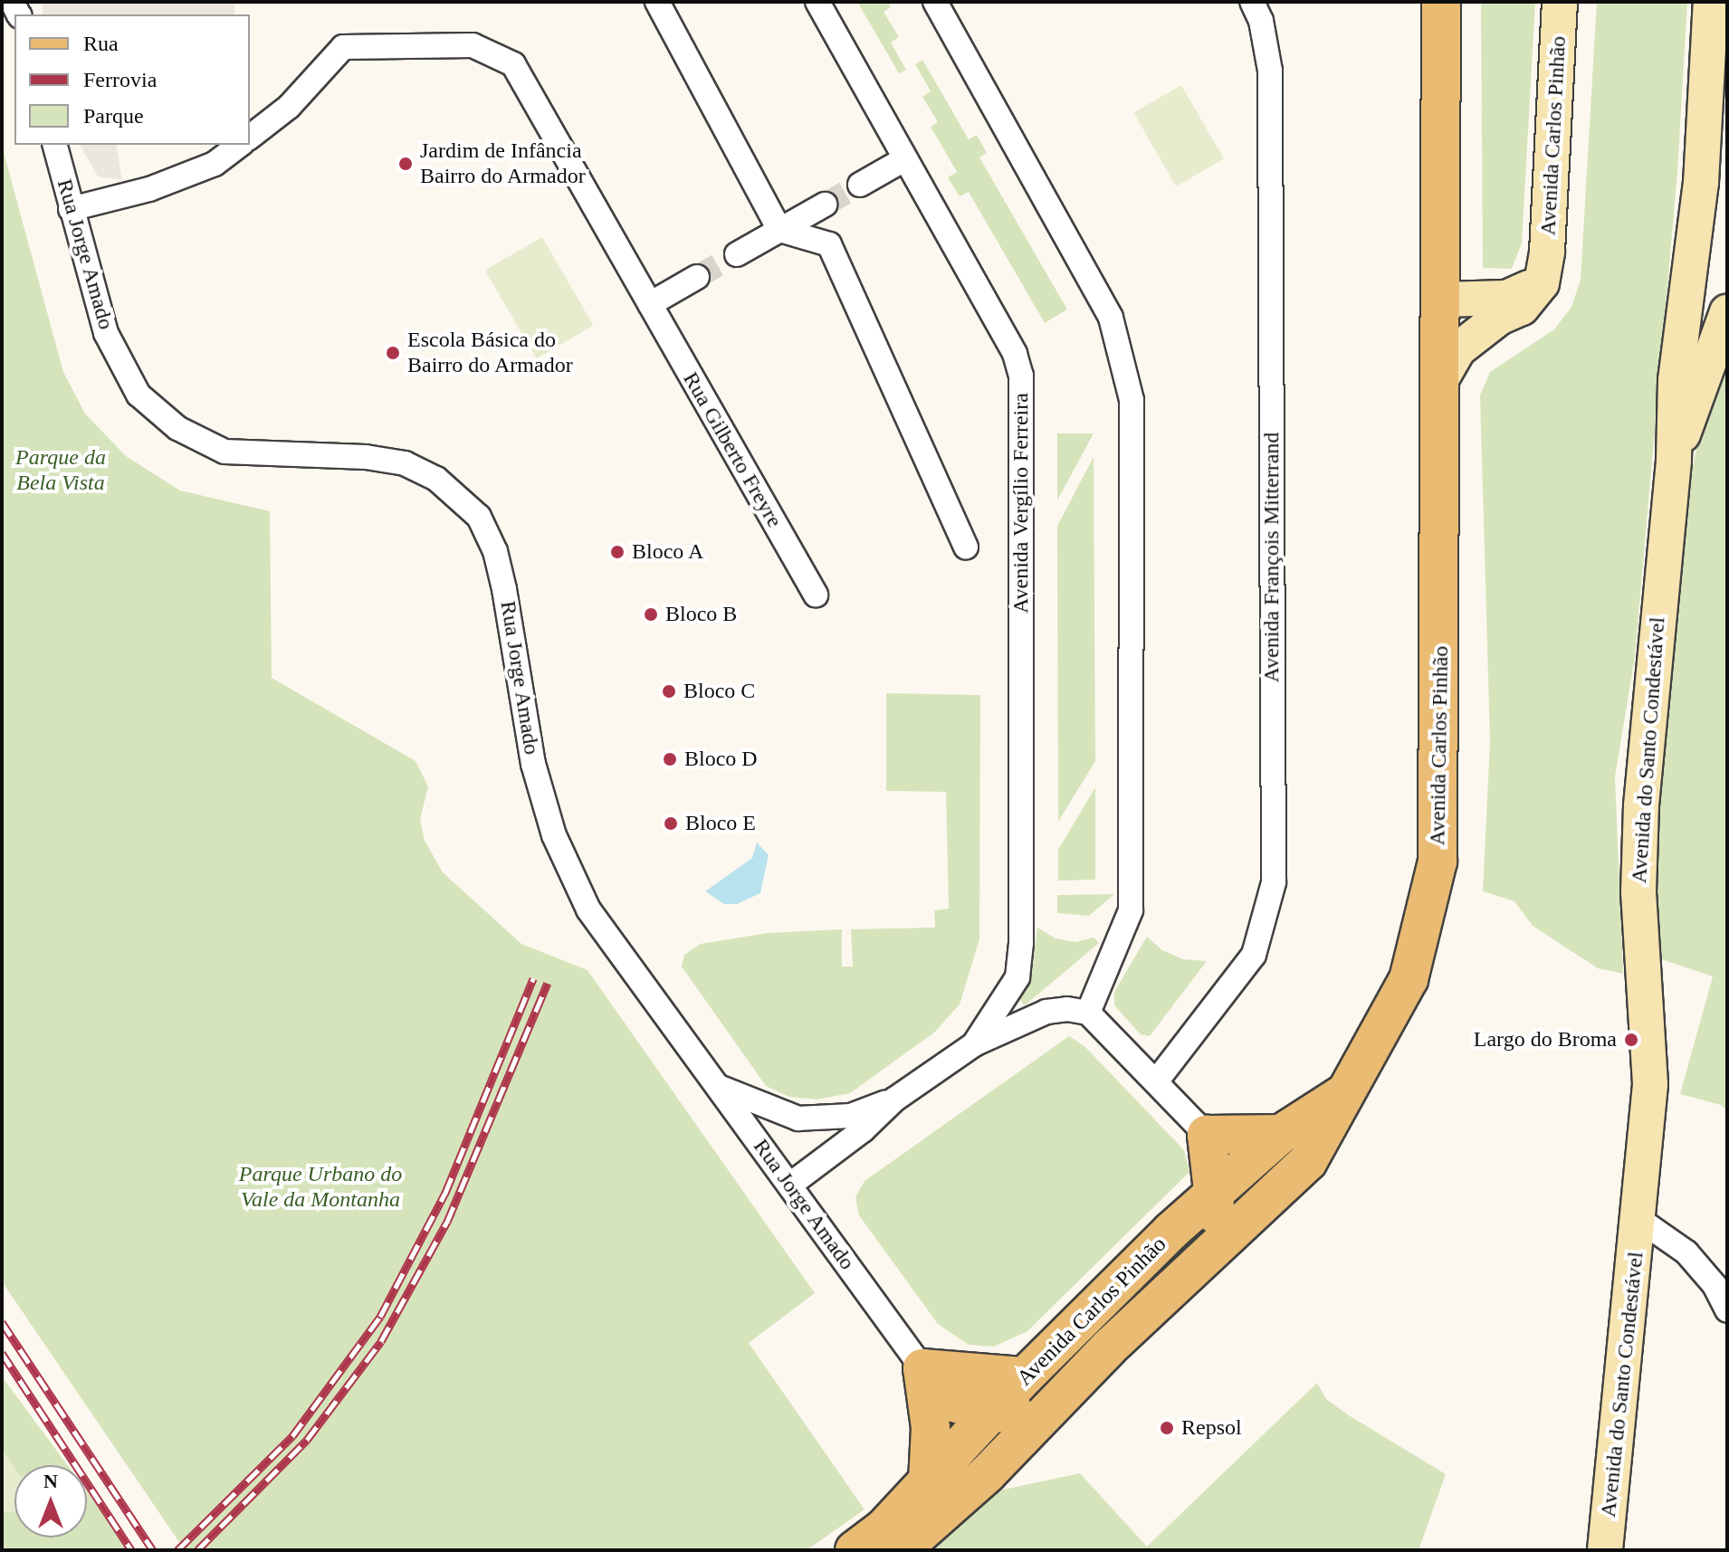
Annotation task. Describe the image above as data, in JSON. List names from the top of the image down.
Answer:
{
  "streets": {
    "main road": ["Avenida Carlos Pinhão", "Avenida do Santo Condestável"],
    "street": [
      "Rua Jorge Amado",
      "Rua Gilberto Freyre",
      "Avenida Vergílio Ferreira",
      "Avenida François Mitterrand"
    ]
  },
  "crossings": [
    ["Rua Jorge Amado", "Avenida Vergílio Ferreira"]
  ],
  "parks": ["Parque da Bela Vista", "Parque Urbano do Vale da Montanha"],
  "places": [
    "Jardim de Infância Bairro do Armador",
    "Escola Básica do Bairro do Armador",
    "Bloco A",
    "Bloco B",
    "Bloco C",
    "Bloco D",
    "Bloco E",
    "Largo do Broma",
    "Repsol"
  ],
  "legend": ["Rua", "Ferrovia", "Parque"],
  "north": "top"
}
